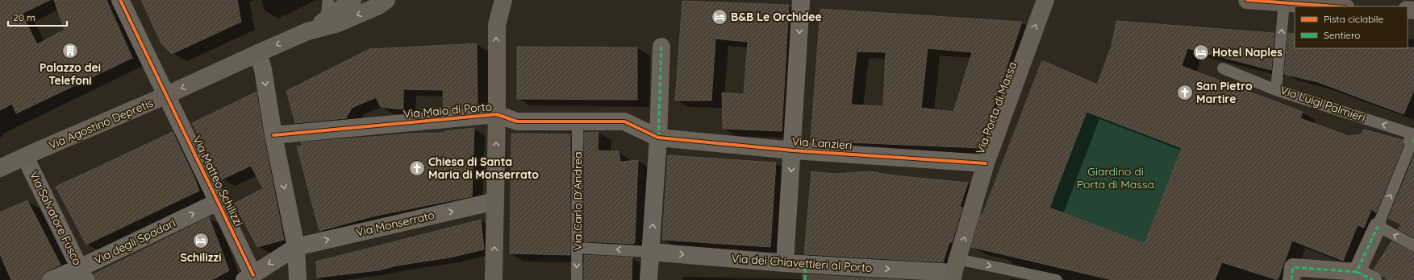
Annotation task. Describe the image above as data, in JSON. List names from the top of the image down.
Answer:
{
  "streets": {
    "main road": ["Via Porta di Massa", "Via Agostino Depretis"],
    "street": [
      "Via Maio di Porto",
      "Via Lanzieri",
      "Via Matteo Schilizzi",
      "Via Salvatore Fusco",
      "Via Monserrato",
      "Via degli Spadari",
      "Via dei Chiavettieri al Porto"
    ],
    "lane": ["Via Luigi Palmieri", "Via Carlo D'Andrea"]
  },
  "crossings": [
    ["Via Porta di Massa", "Via Lanzieri"],
    ["Via Porta di Massa", "Via dei Chiavettieri al Porto"],
    ["Via Maio di Porto", "Via Lanzieri"],
    ["Via Maio di Porto", "Via Carlo D'Andrea"],
    ["Via Agostino Depretis", "Via Matteo Schilizzi"],
    ["Via Agostino Depretis", "Via Salvatore Fusco"],
    ["Via Matteo Schilizzi", "Via degli Spadari"],
    ["Via Salvatore Fusco", "Via degli Spadari"]
  ],
  "one_way": [
    "Via Luigi Palmieri",
    "Via Porta di Massa",
    "Via Agostino Depretis",
    "Via Monserrato",
    "Via degli Spadari",
    "Via dei Chiavettieri al Porto"
  ],
  "parks": ["Giardino di Porta di Massa"],
  "places": {
    "hotel": ["B&B Le Orchidee", "Hotel Naples", "Schilizzi"],
    "building": ["Palazzo dei Telefoni"],
    "church": ["San Pietro Martire", "Chiesa di Santa Maria di Monserrato"]
  },
  "legend": ["Pista ciclabile", "Sentiero"],
  "scale_bar": "20 m"
}
